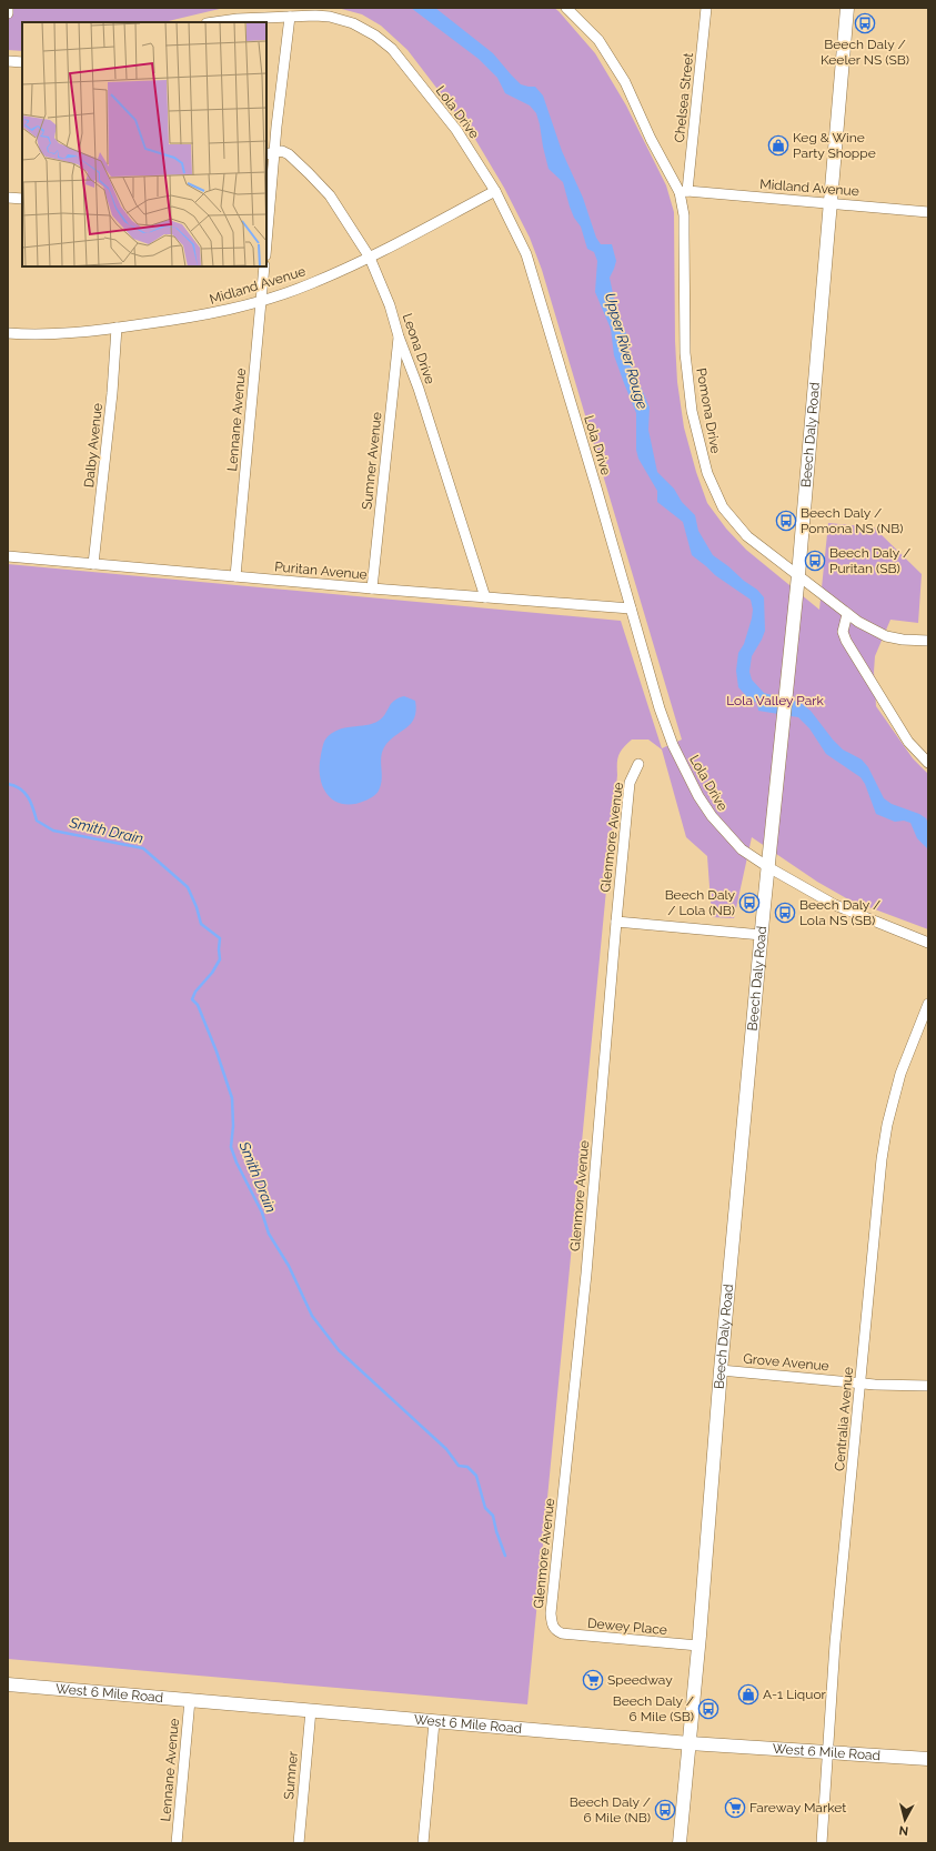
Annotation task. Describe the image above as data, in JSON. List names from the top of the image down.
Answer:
{
  "streets": {
    "main road": ["Beech Daly Road", "West 6 Mile Road"],
    "street": [
      "Chelsea Street",
      "Lola Drive",
      "Midland Avenue",
      "Leona Drive",
      "Pomona Drive",
      "Lennane Avenue",
      "Dalby Avenue",
      "Sumner Avenue",
      "Puritan Avenue",
      "Glenmore Avenue",
      "Grove Avenue",
      "Centralia Avenue",
      "Dewey Place",
      "Sumner"
    ]
  },
  "crossings": [
    ["Chelsea Street", "Midland Avenue"],
    ["Chelsea Street", "Pomona Drive"],
    ["Lola Drive", "Midland Avenue"],
    ["Lola Drive", "Beech Daly Road"],
    ["Lola Drive", "Puritan Avenue"],
    ["Midland Avenue", "Leona Drive"],
    ["Midland Avenue", "Pomona Drive"],
    ["Midland Avenue", "Lennane Avenue"],
    ["Midland Avenue", "Beech Daly Road"],
    ["Midland Avenue", "Dalby Avenue"],
    ["Leona Drive", "Sumner Avenue"],
    ["Leona Drive", "Puritan Avenue"],
    ["Pomona Drive", "Beech Daly Road"],
    ["Lennane Avenue", "Puritan Avenue"],
    ["Lennane Avenue", "West 6 Mile Road"],
    ["Beech Daly Road", "Grove Avenue"],
    ["Beech Daly Road", "Dewey Place"],
    ["Beech Daly Road", "West 6 Mile Road"],
    ["Dalby Avenue", "Puritan Avenue"],
    ["Sumner Avenue", "Puritan Avenue"],
    ["Glenmore Avenue", "Dewey Place"],
    ["Grove Avenue", "Centralia Avenue"],
    ["Centralia Avenue", "West 6 Mile Road"],
    ["West 6 Mile Road", "Sumner"]
  ],
  "water": ["Upper River Rouge", "Smith Drain"],
  "parks": ["Lola Valley Park"],
  "places": {
    "bus stop": [
      "Beech Daly / Keeler NS (SB)",
      "Beech Daly / Pomona NS (NB)",
      "Beech Daly / Puritan (SB)",
      "Beech Daly / Lola (NB)",
      "Beech Daly / Lola NS (SB)",
      "Beech Daly / 6 Mile (SB)",
      "Beech Daly / 6 Mile (NB)"
    ],
    "shop": ["Keg & Wine Party Shoppe", "A-1 Liquor"],
    "supermarket": ["Speedway", "Fareway Market"]
  },
  "north": "bottom"
}
